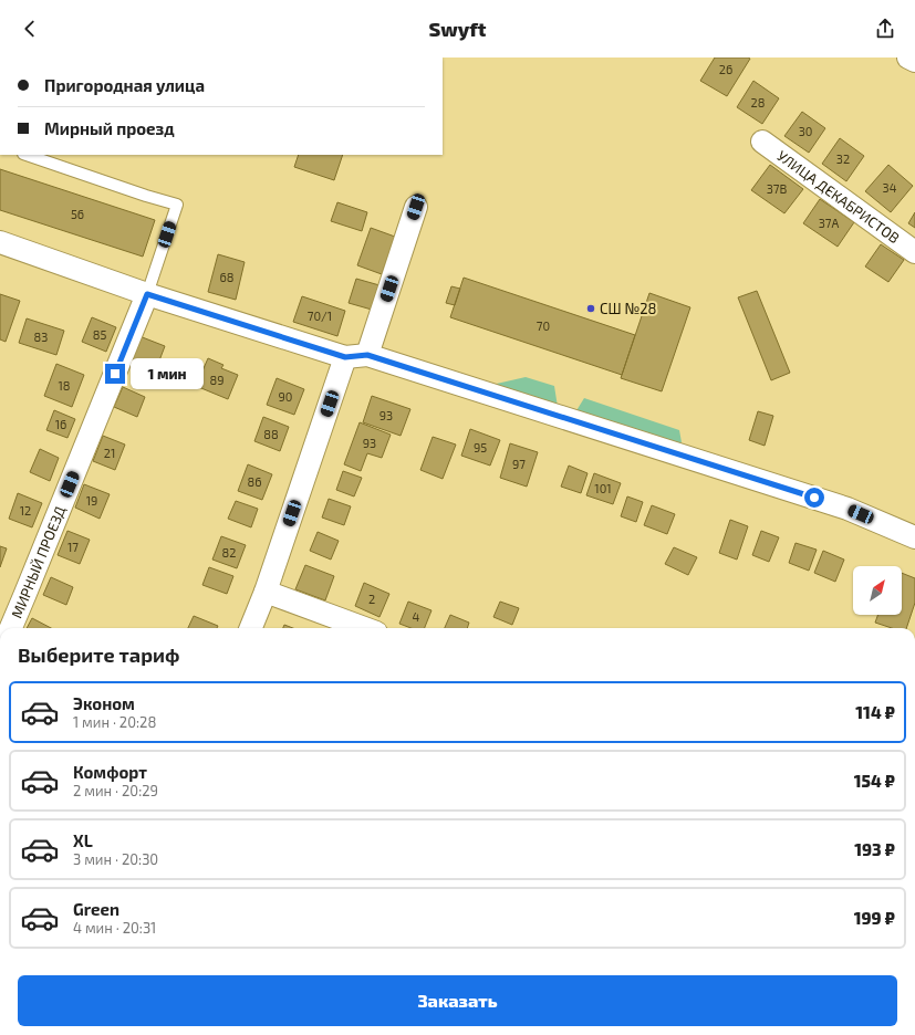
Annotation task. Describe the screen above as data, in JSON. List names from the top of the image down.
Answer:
{
  "streets": {
    "street": ["УЛИЦА ДЕКАБРИСТОВ", "МИРНЫЙ ПРОЕЗД"]
  },
  "places": ["СШ №28"],
  "house_numbers": [
    "26",
    "28",
    "30",
    "32",
    "34",
    "37В",
    "56",
    "37А",
    "68",
    "70/1",
    "70",
    "85",
    "83",
    "89",
    "18",
    "90",
    "93",
    "16",
    "88",
    "93",
    "95",
    "21",
    "97",
    "86",
    "101",
    "19",
    "12",
    "17",
    "82",
    "2",
    "4"
  ],
  "north": "top right",
  "page": {
    "header": "Swyft",
    "banner": ["Пригородная улица", "Мирный проезд"],
    "bubble": "1 мин",
    "heading": "Выберите тариф",
    "list": [
      {
        "name": "Эконом",
        "note": "1 мин · 20:28",
        "value": "114 ₽"
      },
      {
        "name": "Комфорт",
        "note": "2 мин · 20:29",
        "value": "154 ₽"
      },
      {
        "name": "XL",
        "note": "3 мин · 20:30",
        "value": "193 ₽"
      },
      {
        "name": "Green",
        "note": "4 мин · 20:31",
        "value": "199 ₽"
      }
    ],
    "buttons": "Заказать"
  }
}
